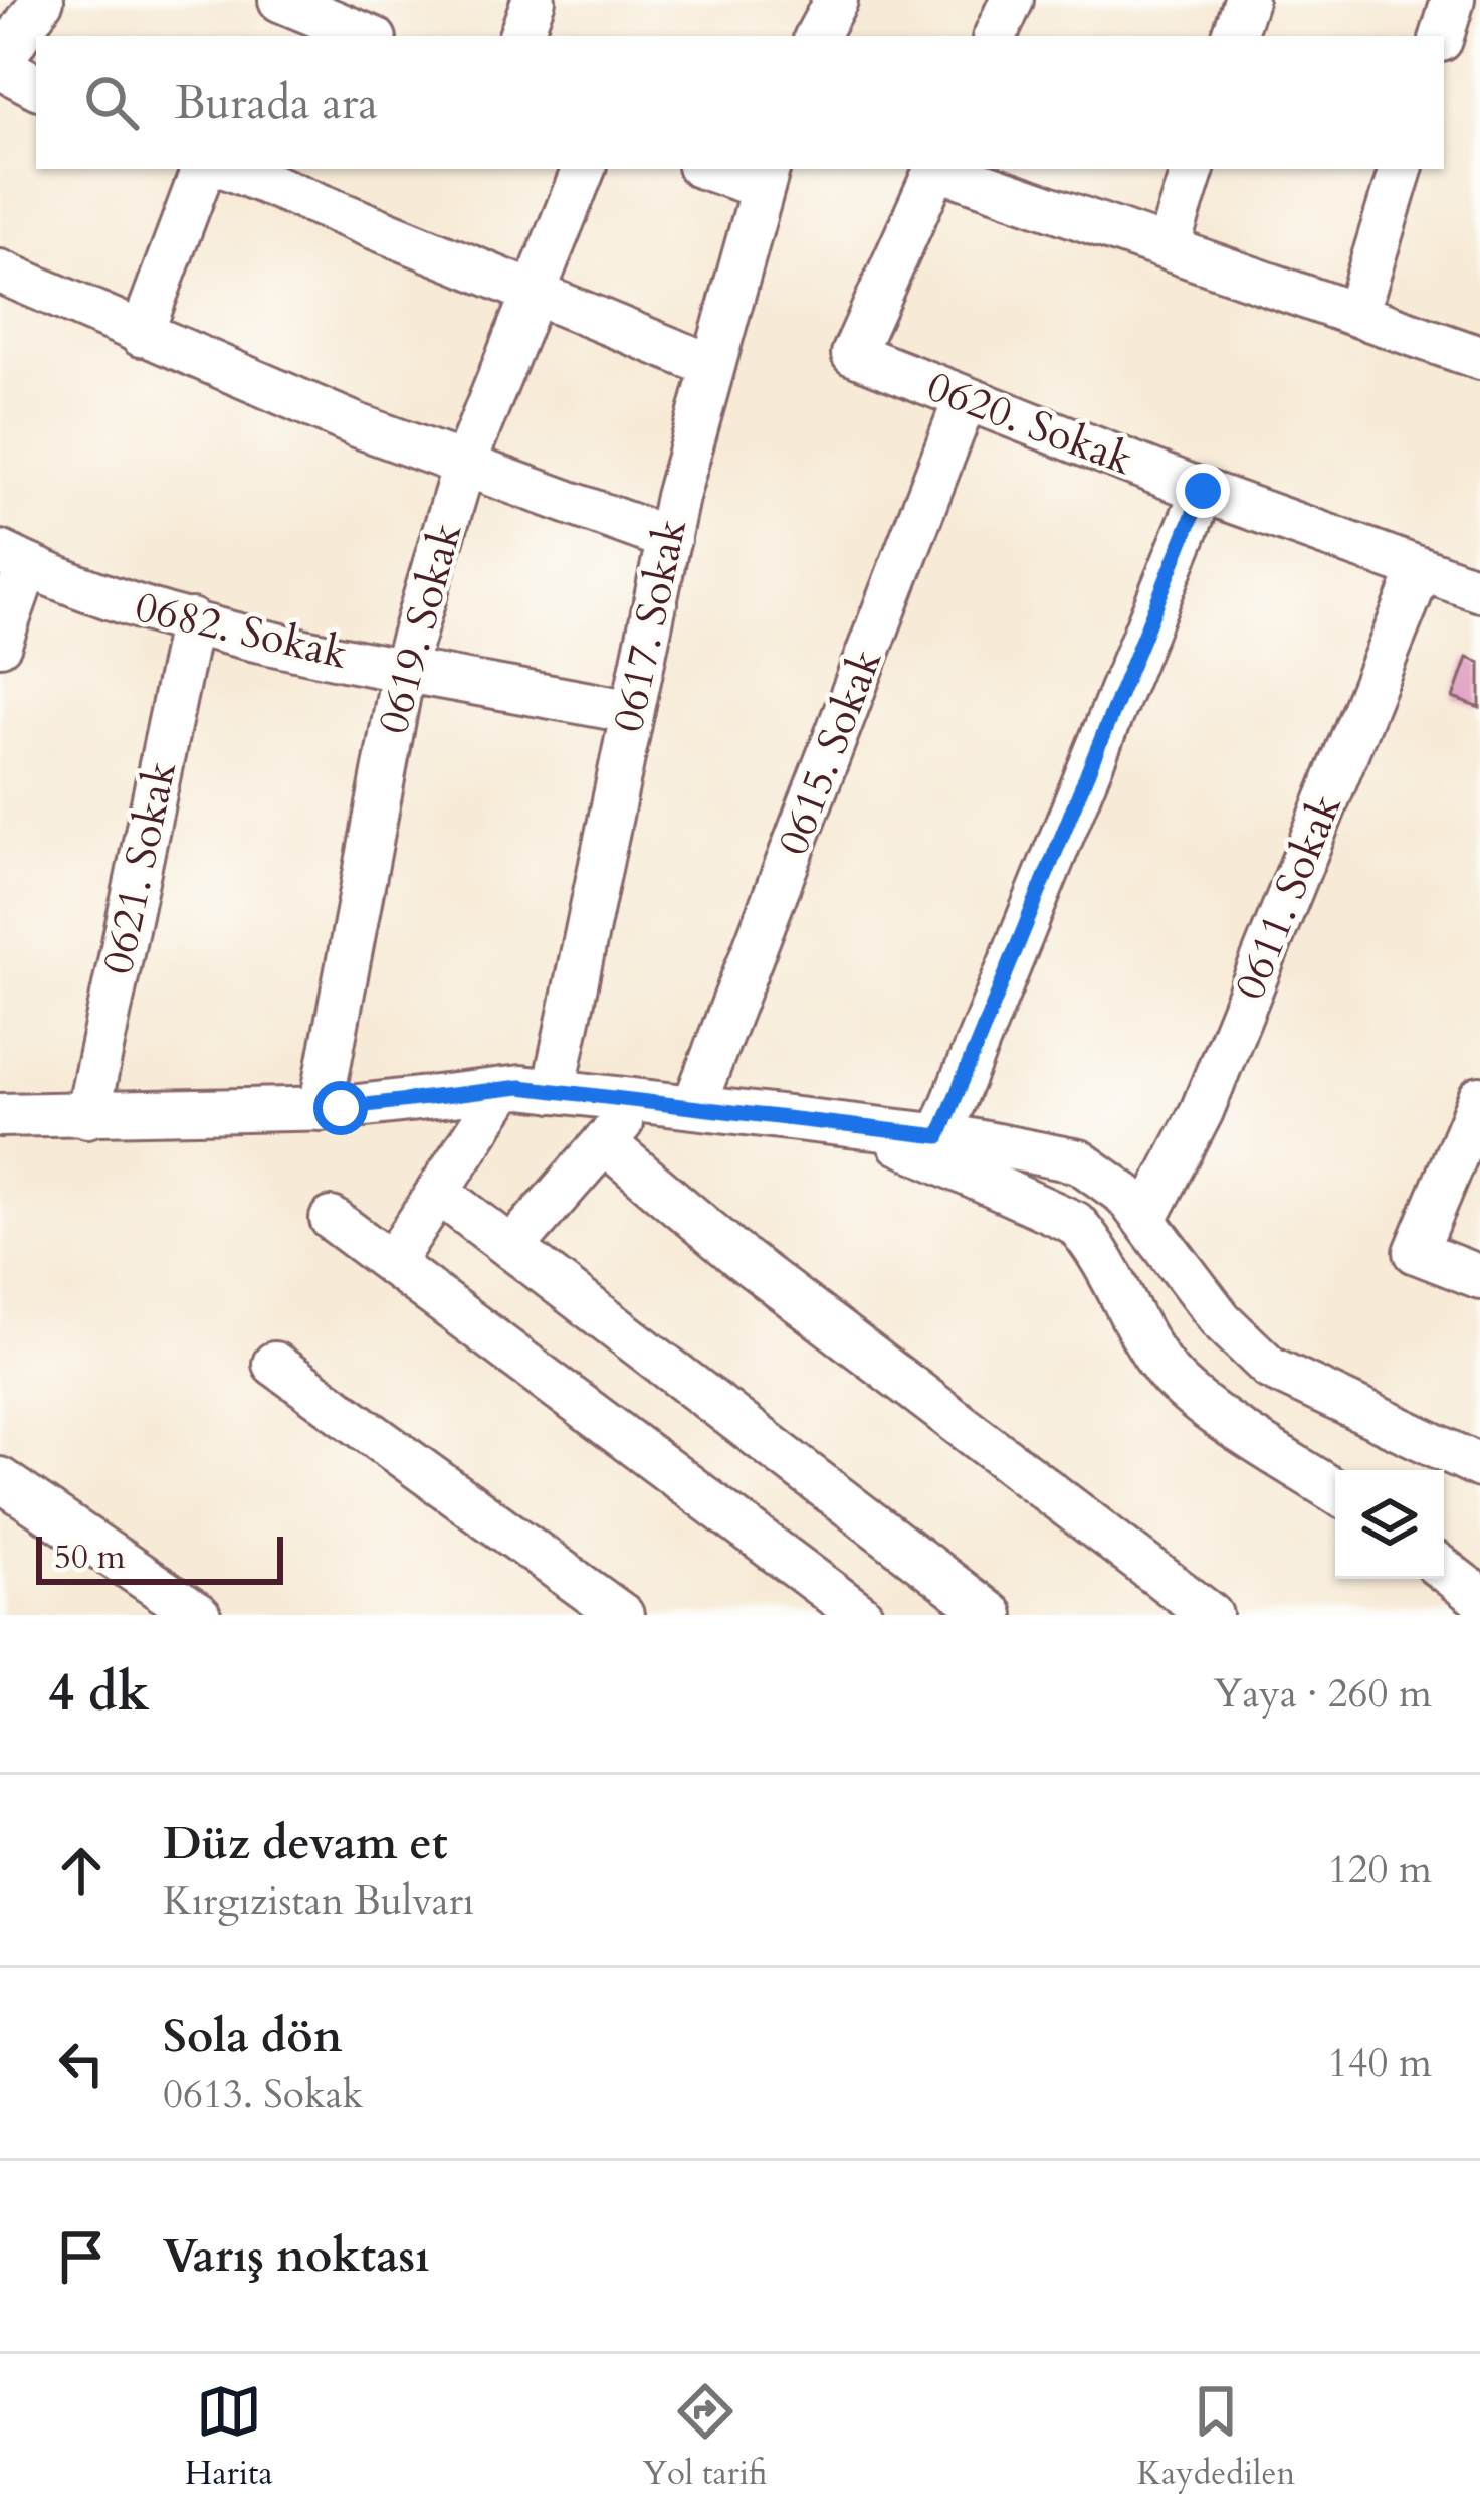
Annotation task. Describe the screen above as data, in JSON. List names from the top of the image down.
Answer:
{
  "streets": {
    "street": [
      "0620. Sokak",
      "0617. Sokak",
      "0619. Sokak",
      "0682. Sokak",
      "0615. Sokak",
      "0621. Sokak",
      "0611. Sokak"
    ]
  },
  "crossings": [
    ["0620. Sokak", "0615. Sokak"],
    ["0620. Sokak", "0611. Sokak"],
    ["0617. Sokak", "0682. Sokak"],
    ["0619. Sokak", "0682. Sokak"],
    ["0682. Sokak", "0621. Sokak"]
  ],
  "scale_bar": "50 m",
  "page": {
    "search": "Burada ara",
    "scale": "50 m",
    "heading": ["4 dk", "Yaya · 260 m"],
    "list": [
      ["Düz devam et", "Kırgızistan Bulvarı", "120 m"],
      ["Sola dön", "0613. Sokak", "140 m"],
      "Varış noktası"
    ],
    "nav": ["Harita", "Yol tarifi", "Kaydedilen"]
  }
}
